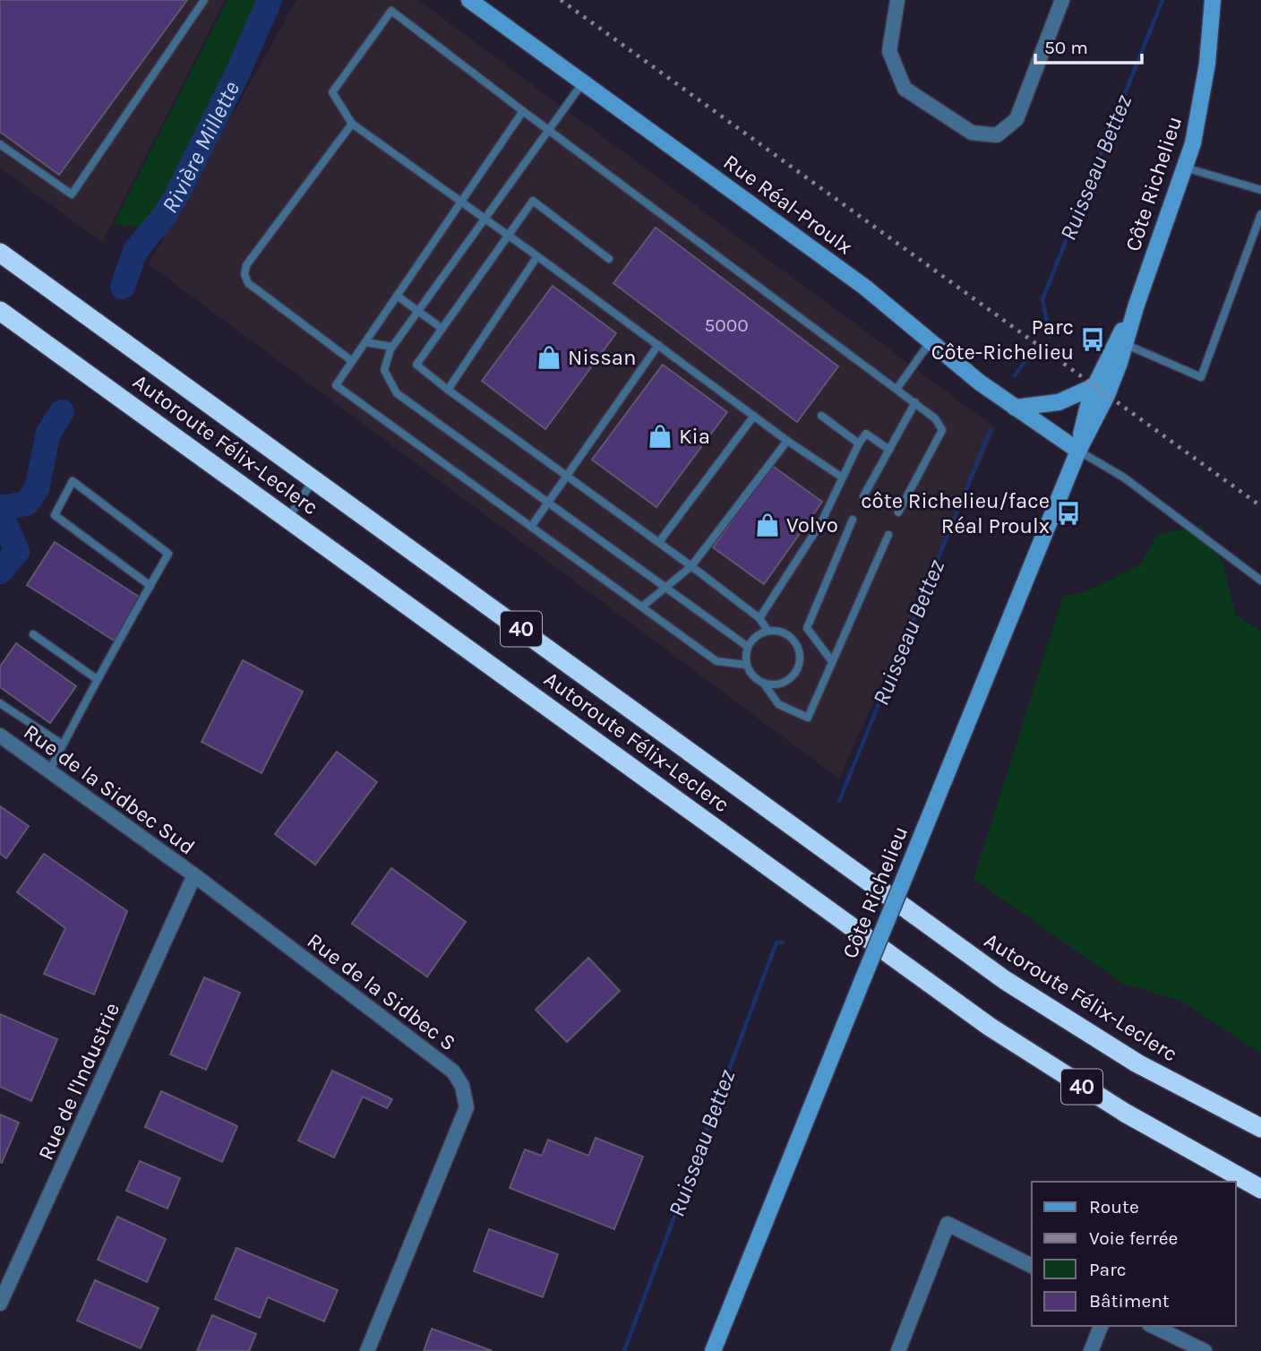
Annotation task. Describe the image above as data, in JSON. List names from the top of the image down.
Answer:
{
  "streets": {
    "highway": ["Autoroute Félix-Leclerc", "40"],
    "street": [
      "Côte Richelieu",
      "Rue Réal-Proulx",
      "Rue de la Sidbec Sud",
      "Rue de la Sidbec S",
      "Rue de l'Industrie"
    ]
  },
  "crossings": [
    ["Côte Richelieu", "Rue Réal-Proulx"],
    ["Rue de la Sidbec Sud", "Rue de la Sidbec S"],
    ["Rue de la Sidbec Sud", "Rue de l'Industrie"],
    ["Rue de la Sidbec S", "Rue de l'Industrie"]
  ],
  "water": ["Rivière Millette", "Ruisseau Bettez"],
  "places": {
    "bus stop": ["Parc Côte-Richelieu", "côte Richelieu/face Réal Proulx"],
    "shop": ["Nissan", "Kia", "Volvo"]
  },
  "house_numbers": ["5000"],
  "legend": [
    "Route",
    "Voie ferrée",
    "Parc",
    "Bâtiment"
  ],
  "scale_bar": "50 m"
}
